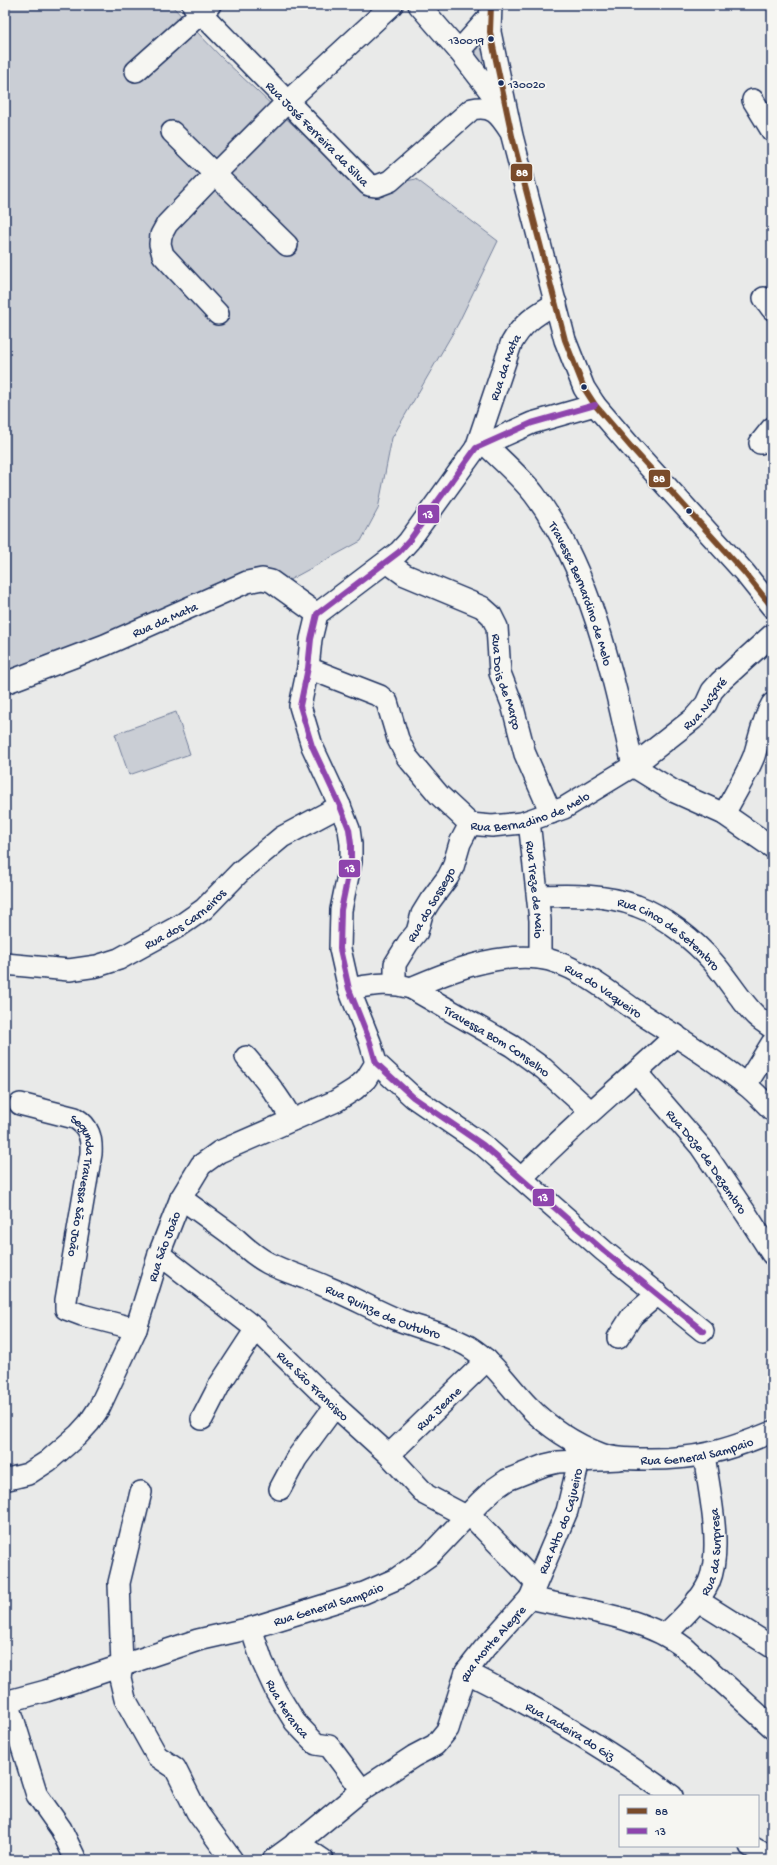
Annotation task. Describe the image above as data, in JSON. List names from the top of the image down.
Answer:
{
  "streets": {
    "street": [
      "Rua José Ferreira da Silva",
      "Rua da Mata",
      "Travessa Bernardino de Melo",
      "Rua Dois de Março",
      "Rua Nazaré",
      "Rua Bernadino de Melo",
      "Rua Treze de Maio",
      "Rua do Sossego",
      "Rua dos Carneiros",
      "Rua Cinco de Setembro",
      "Rua do Vaqueiro",
      "Travessa Bom Conselho",
      "Rua Doze de Dezembro",
      "Segunda Travessa São João",
      "Rua São João",
      "Rua Quinze de Outubro",
      "Rua São Francisco",
      "Rua Jeane",
      "Rua General Sampaio",
      "Rua Alto do Cajueiro",
      "Rua da Surpresa",
      "Rua Monte Alegre",
      "Rua Heranca",
      "Rua Ladeira do Giz"
    ]
  },
  "crossings": [
    ["Rua da Mata", "Travessa Bernardino de Melo"],
    ["Travessa Bernardino de Melo", "Rua Nazaré"],
    ["Travessa Bernardino de Melo", "Rua Bernadino de Melo"],
    ["Rua Dois de Março", "Rua Bernadino de Melo"],
    ["Rua Nazaré", "Rua Bernadino de Melo"],
    ["Rua Bernadino de Melo", "Rua Treze de Maio"],
    ["Rua Bernadino de Melo", "Rua do Sossego"],
    ["Rua Treze de Maio", "Rua Cinco de Setembro"],
    ["Rua Treze de Maio", "Rua do Vaqueiro"],
    ["Rua do Sossego", "Rua do Vaqueiro"],
    ["Rua do Sossego", "Travessa Bom Conselho"],
    ["Rua do Vaqueiro", "Travessa Bom Conselho"],
    ["Segunda Travessa São João", "Rua São João"],
    ["Rua São João", "Rua Quinze de Outubro"],
    ["Rua São João", "Rua São Francisco"],
    ["Rua Quinze de Outubro", "Rua Jeane"],
    ["Rua Quinze de Outubro", "Rua General Sampaio"],
    ["Rua Quinze de Outubro", "Rua Alto do Cajueiro"],
    ["Rua São Francisco", "Rua Jeane"],
    ["Rua São Francisco", "Rua General Sampaio"],
    ["Rua São Francisco", "Rua Alto do Cajueiro"],
    ["Rua São Francisco", "Rua Monte Alegre"],
    ["Rua General Sampaio", "Rua Alto do Cajueiro"],
    ["Rua General Sampaio", "Rua da Surpresa"],
    ["Rua General Sampaio", "Rua Heranca"],
    ["Rua Alto do Cajueiro", "Rua Monte Alegre"],
    ["Rua da Surpresa", "Rua Monte Alegre"],
    ["Rua Monte Alegre", "Rua Heranca"],
    ["Rua Monte Alegre", "Rua Ladeira do Giz"]
  ],
  "places": ["130019", "130020"],
  "lines": ["transit line 88", "transit line 13"],
  "legend": ["88", "13"]
}
